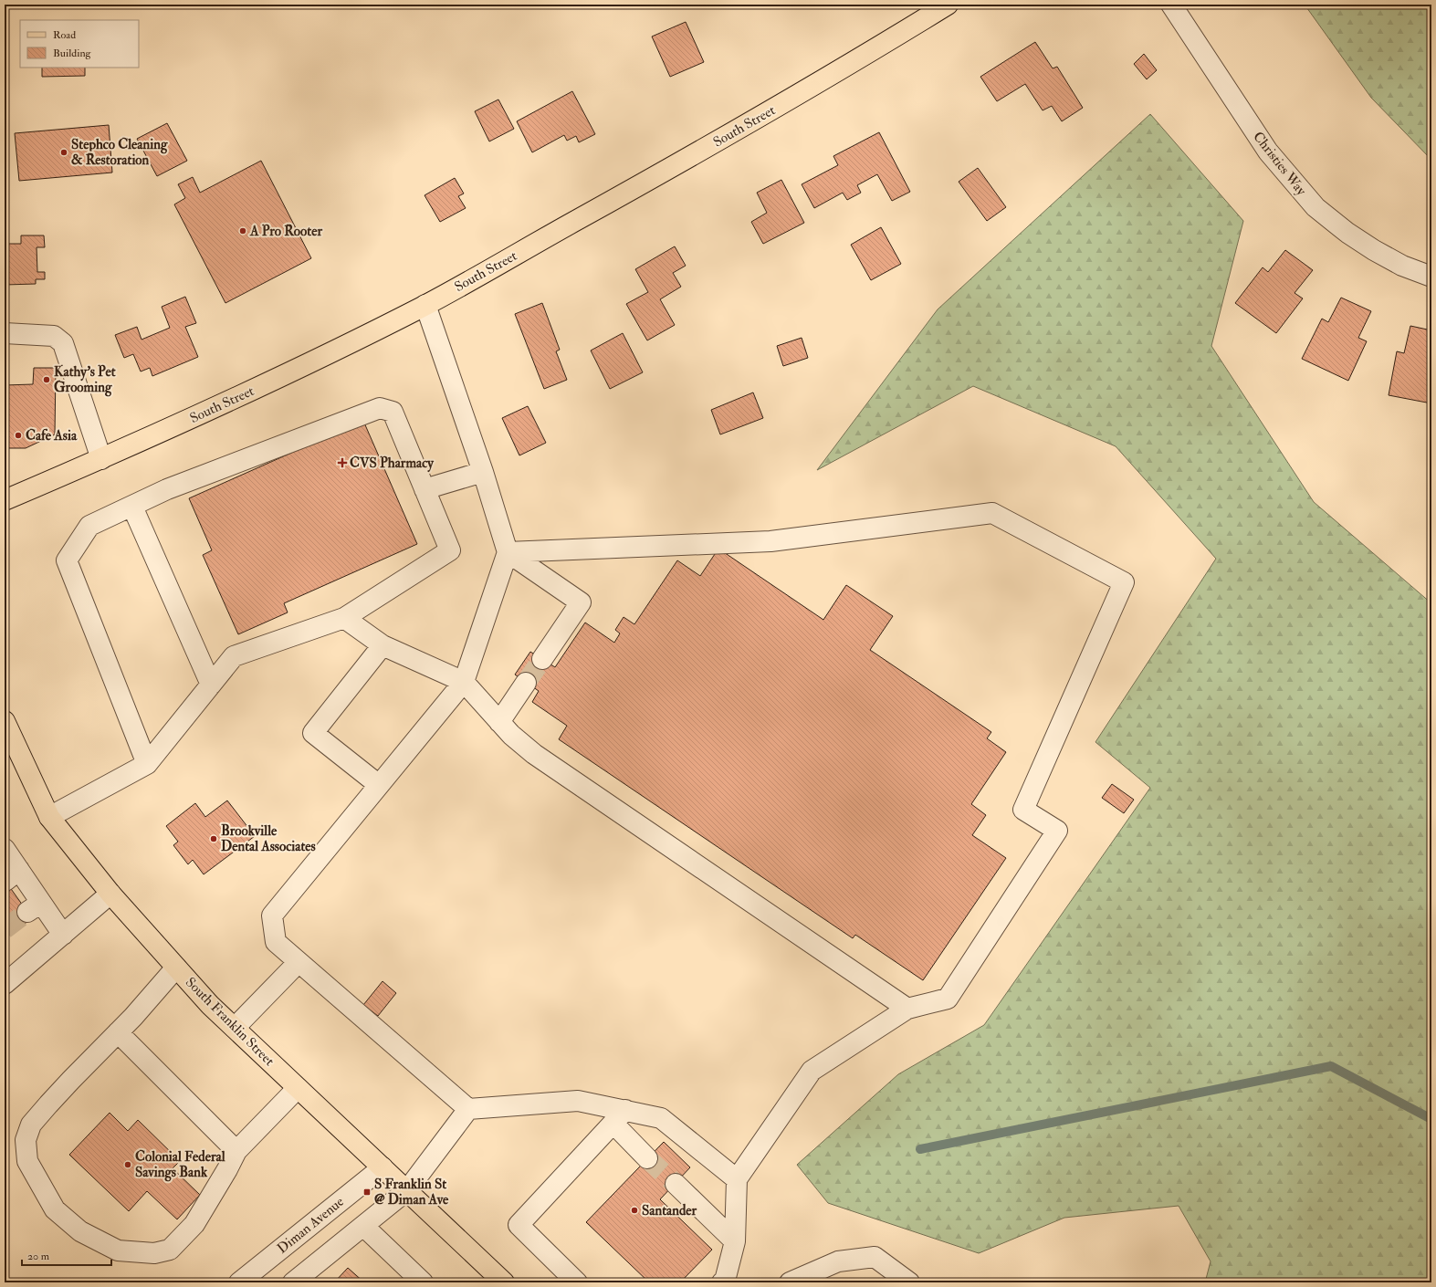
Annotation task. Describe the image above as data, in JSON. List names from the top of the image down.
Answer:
{
  "streets": {
    "main road": ["South Street", "South Franklin Street"],
    "street": ["Christies Way", "Diman Avenue"]
  },
  "crossings": [
    ["South Franklin Street", "Diman Avenue"]
  ],
  "places": {
    "other": [
      "Stephco Cleaning & Restoration",
      "A Pro Rooter",
      "Kathy's Pet Grooming",
      "Cafe Asia",
      "Brookville Dental Associates",
      "Colonial Federal Savings Bank",
      "Santander"
    ],
    "health": ["CVS Pharmacy"],
    "transit": ["S Franklin St @ Diman Ave"]
  },
  "legend": ["Road", "Building"],
  "scale_bar": "20 m"
}
